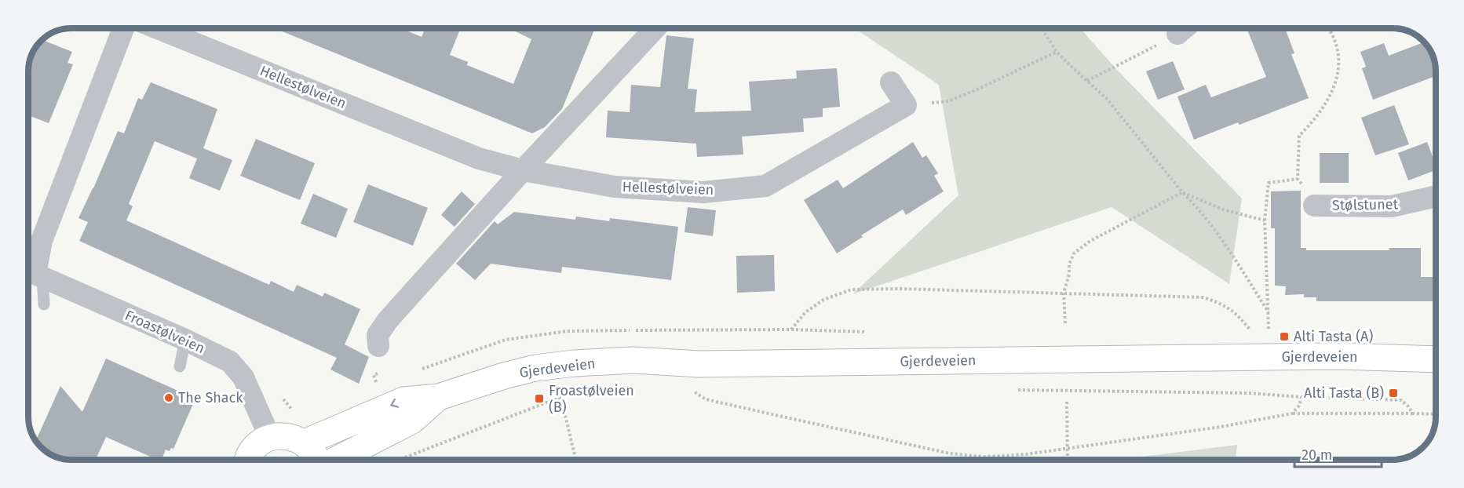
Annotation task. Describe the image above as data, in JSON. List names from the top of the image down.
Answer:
{
  "streets": {
    "main road": ["Gjerdeveien"],
    "street": ["Hellestølveien", "Stølstunet", "Froastølveien"]
  },
  "places": {
    "transit": ["Alti Tasta (A)", "Alti Tasta (B)", "Froastølveien (B)"],
    "other": ["The Shack"]
  },
  "scale_bar": "20 m"
}
